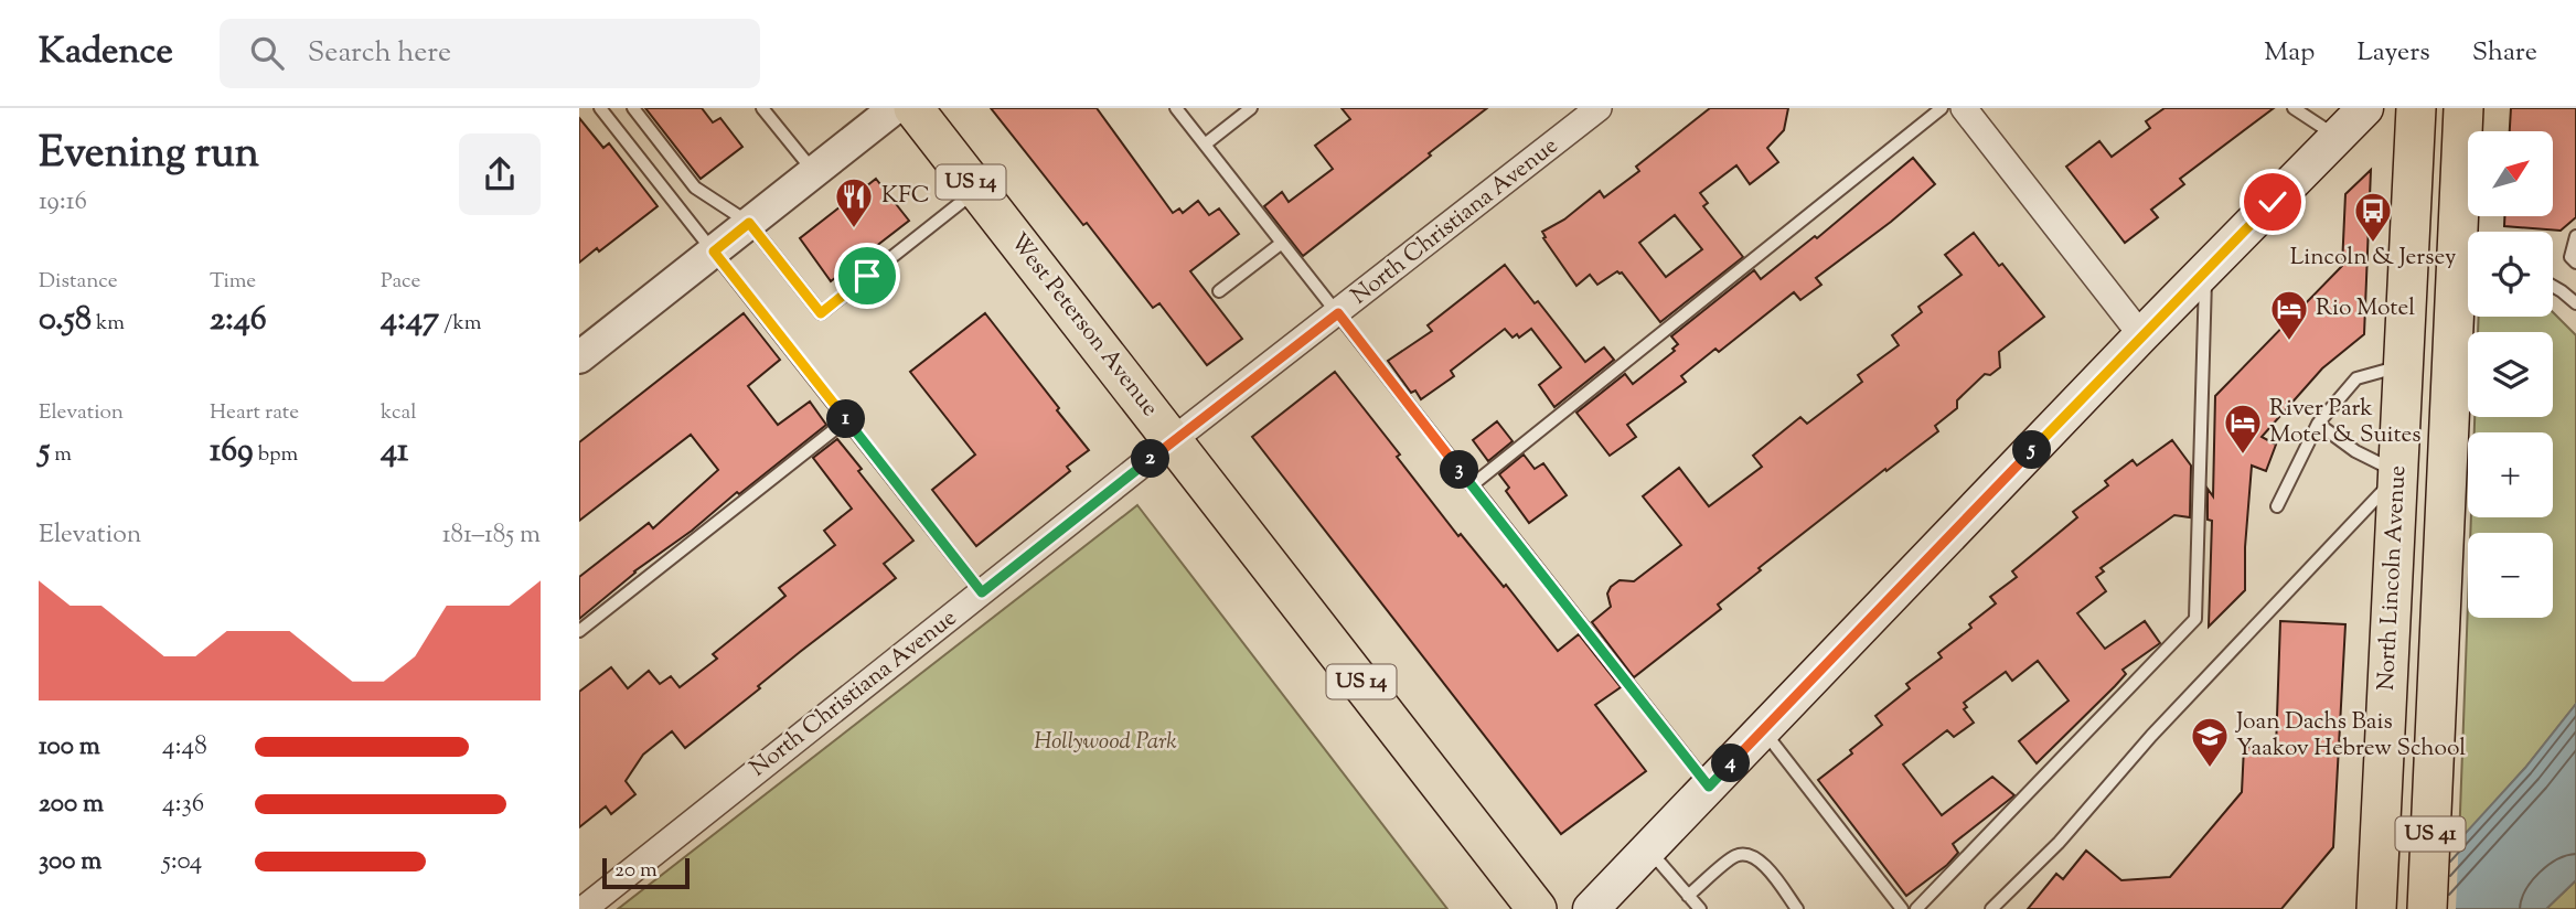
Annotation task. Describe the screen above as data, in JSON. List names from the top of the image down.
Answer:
{
  "streets": {
    "main road": [
      "US 14",
      "West Peterson Avenue",
      "North Lincoln Avenue",
      "US 41"
    ],
    "street": ["North Christiana Avenue"]
  },
  "crossings": [
    ["North Christiana Avenue", "West Peterson Avenue"]
  ],
  "parks": ["Hollywood Park"],
  "places": {
    "restaurant": ["KFC"],
    "bus stop": ["Lincoln & Jersey"],
    "hotel": ["Rio Motel", "River Park Motel & Suites"],
    "school or university": ["Joan Dachs Bais Yaakov Hebrew School"]
  },
  "scale_bar": "20 m",
  "north": "top right",
  "page": {
    "header": "Kadence",
    "search": "Search here",
    "nav": ["Map", "Layers", "Share"],
    "heading": ["Evening run", "19:16"],
    "map_buttons": ["+", "−"],
    "stats": [
      ["Distance", "0.58 km"],
      ["Time", "2:46"],
      ["Pace", "4:47 /km"],
      ["Elevation", "5 m"],
      ["Heart rate", "169 bpm"],
      ["kcal", "41"]
    ],
    "pins": [
      "1",
      "5",
      "2",
      "3",
      "4"
    ],
    "chart": ["Elevation", "181–185 m"],
    "list": [
      {
        "name": "100 m",
        "note": "4:48"
      },
      {
        "name": "200 m",
        "note": "4:36"
      },
      {
        "name": "300 m",
        "note": "5:04"
      }
    ],
    "scale": "20 m"
  }
}
